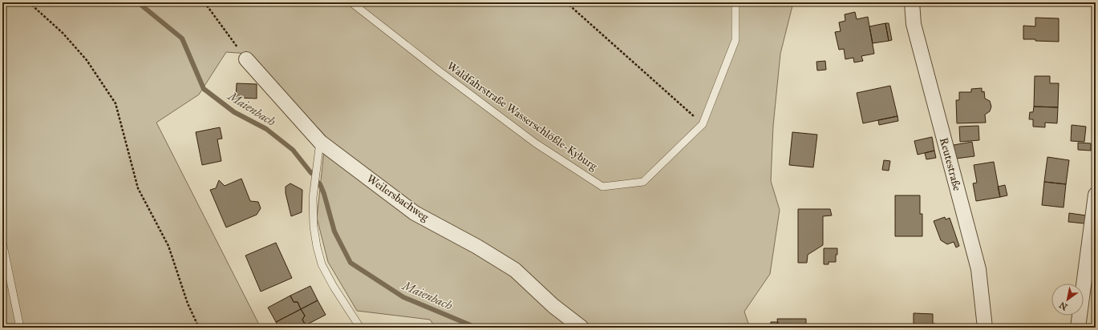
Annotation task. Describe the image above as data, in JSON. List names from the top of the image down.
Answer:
{
  "streets": {
    "street": ["Reutestraße", "Weilersbachweg"],
    "lane": ["Waldfahrstraße Wasserschlößle-Kyburg"]
  },
  "water": ["Maienbach"],
  "north": "bottom left"
}
